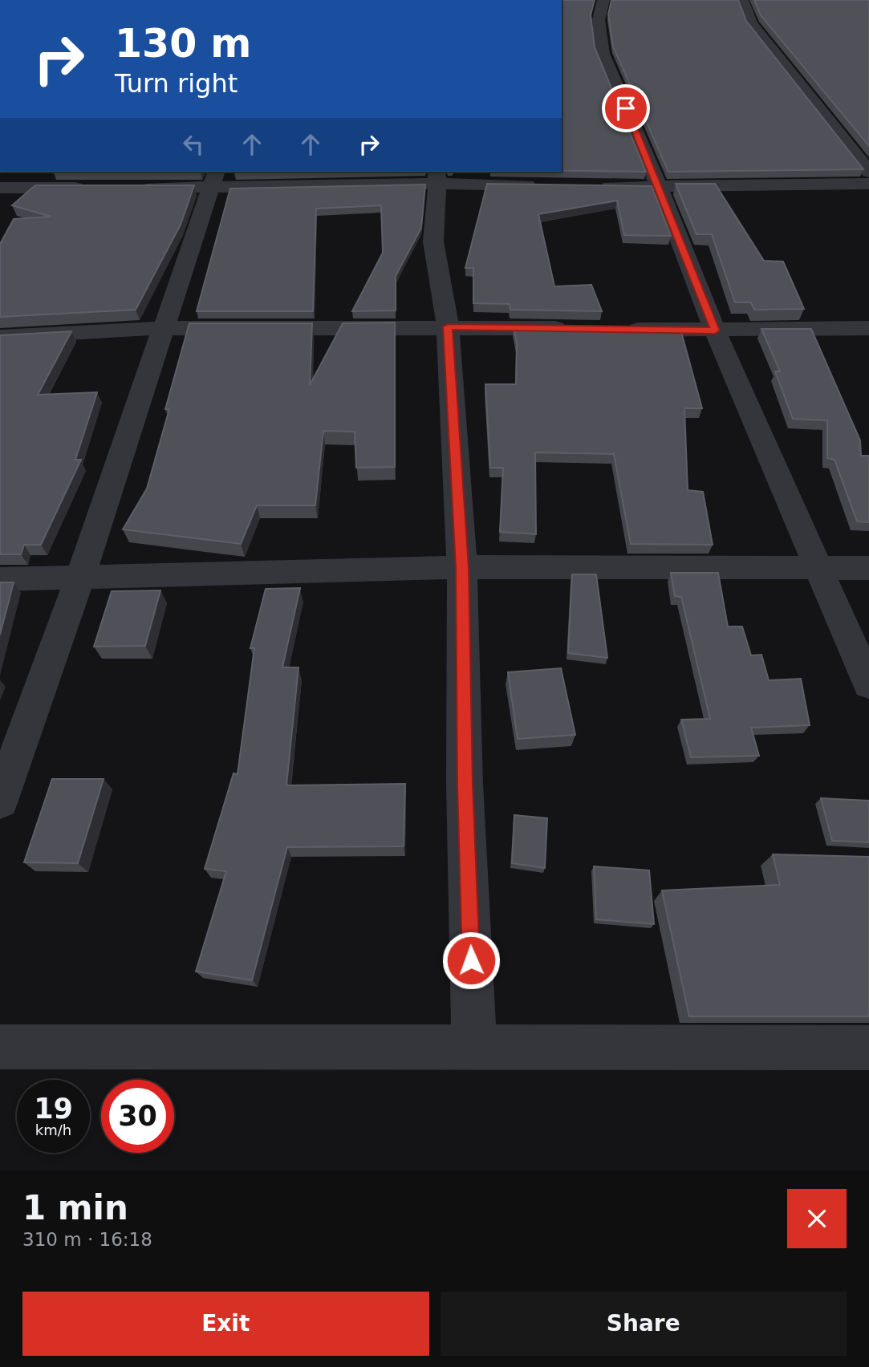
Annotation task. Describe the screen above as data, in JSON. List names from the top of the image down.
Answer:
{
  "page": {
    "turn": ["130 m", "Turn right"],
    "speed": "19 km/h",
    "limit": "30",
    "heading": ["1 min", "310 m · 16:18"],
    "buttons": ["Exit", "Share"]
  }
}
